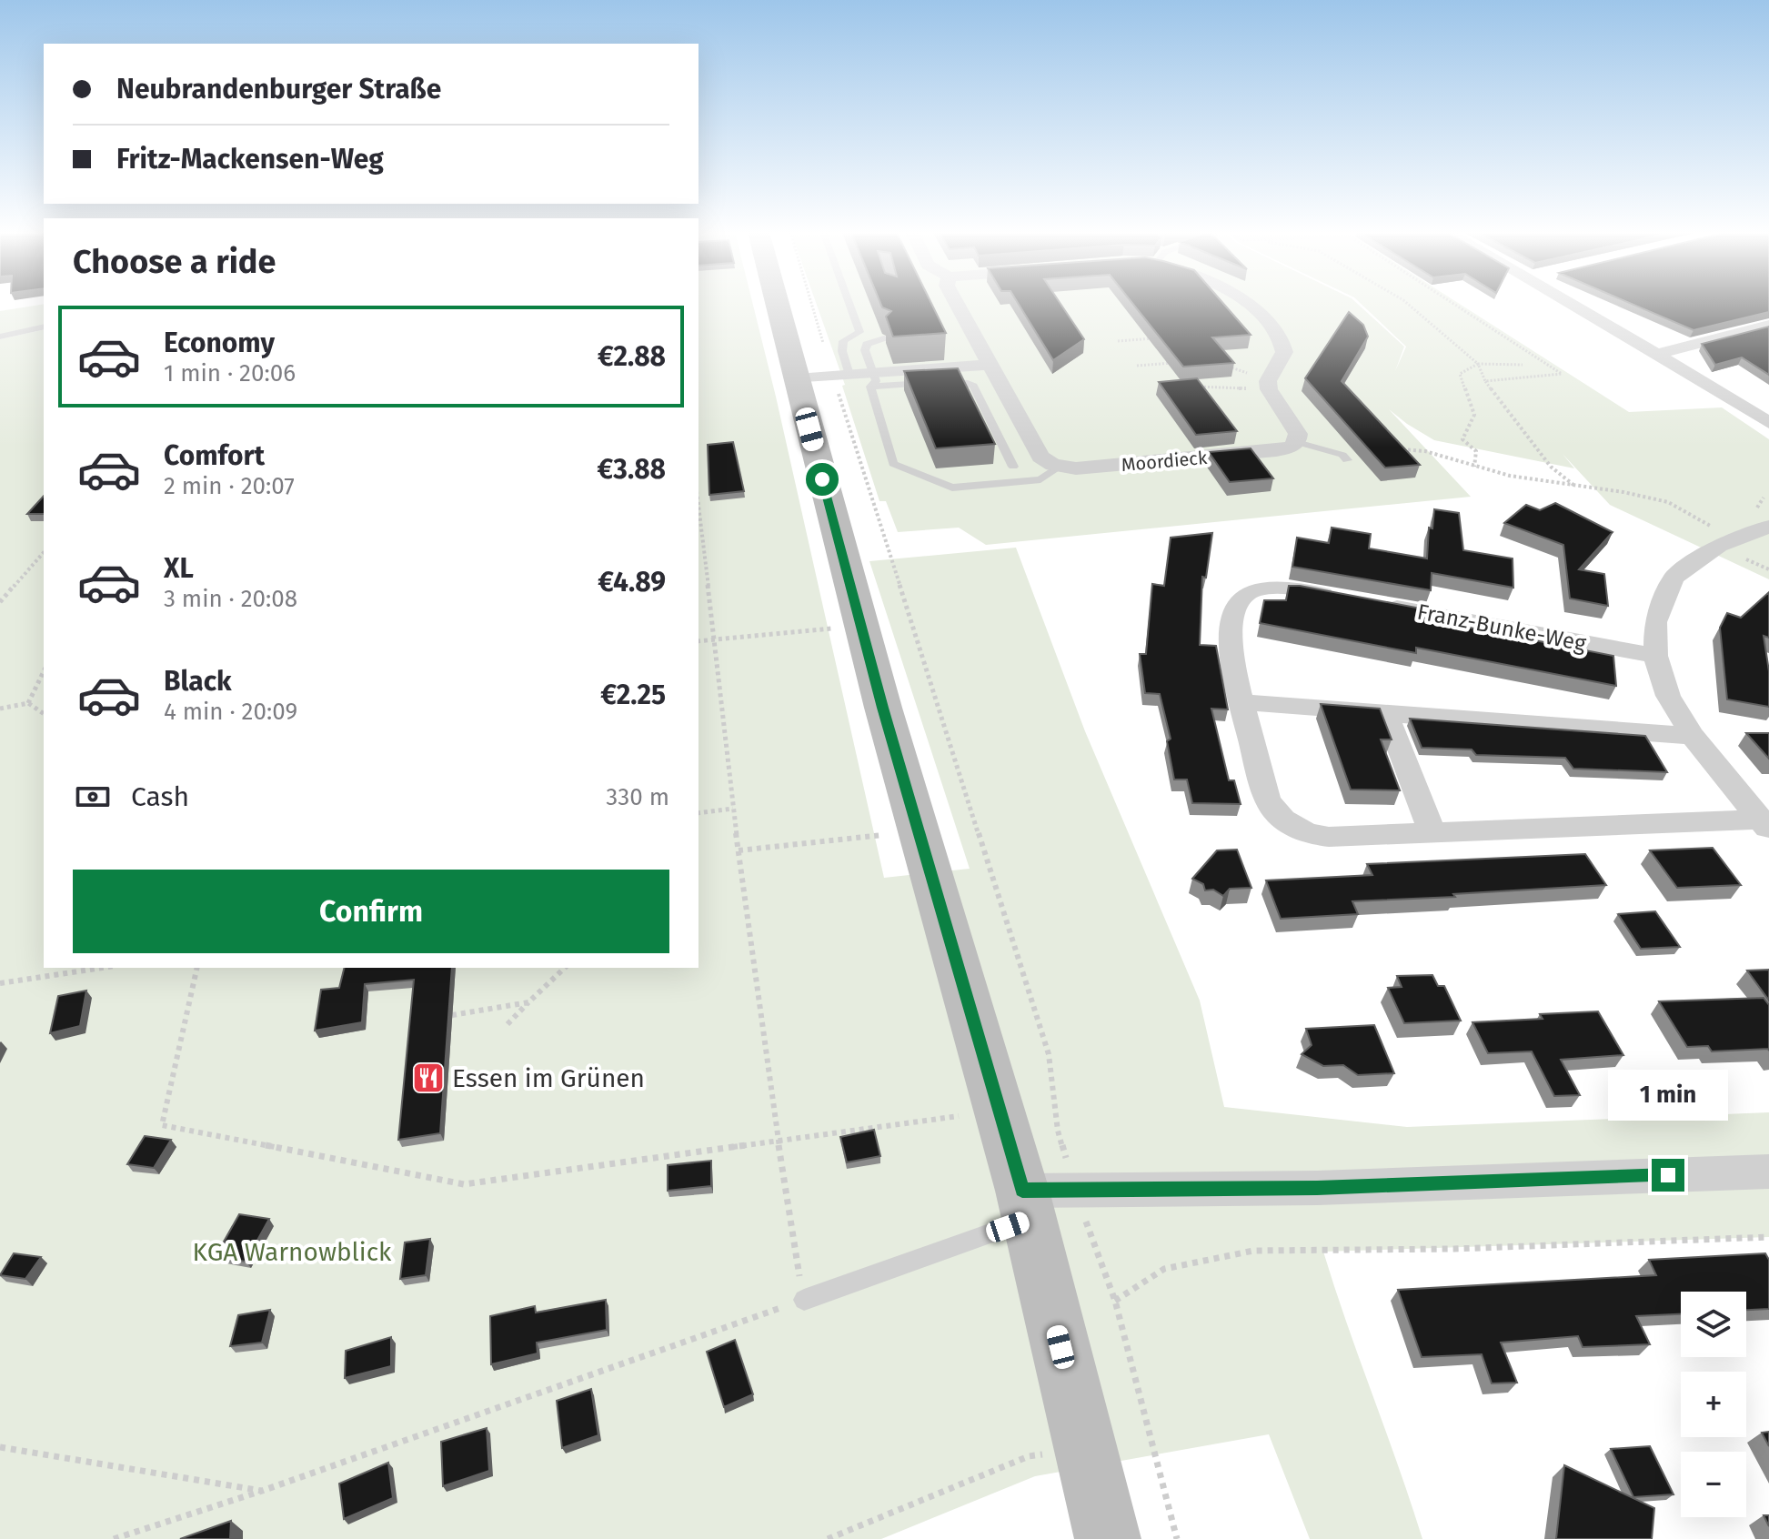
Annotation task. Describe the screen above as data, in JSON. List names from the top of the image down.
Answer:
{
  "streets": {
    "street": ["Moordieck", "Franz-Bunke-Weg"]
  },
  "parks": ["KGA Warnowblick"],
  "places": {
    "restaurant": ["Essen im Grünen"]
  },
  "page": {
    "banner": ["Neubrandenburger Straße", "Fritz-Mackensen-Weg"],
    "heading": "Choose a ride",
    "list": [
      {
        "name": "Economy",
        "note": "1 min · 20:06",
        "value": "€2.88"
      },
      {
        "name": "Comfort",
        "note": "2 min · 20:07",
        "value": "€3.88"
      },
      {
        "name": "XL",
        "note": "3 min · 20:08",
        "value": "€4.89"
      },
      {
        "name": "Black",
        "note": "4 min · 20:09",
        "value": "€2.25"
      }
    ],
    "pay": ["Cash", "330 m"],
    "buttons": "Confirm",
    "bubble": "1 min",
    "map_buttons": ["+", "−"]
  }
}
